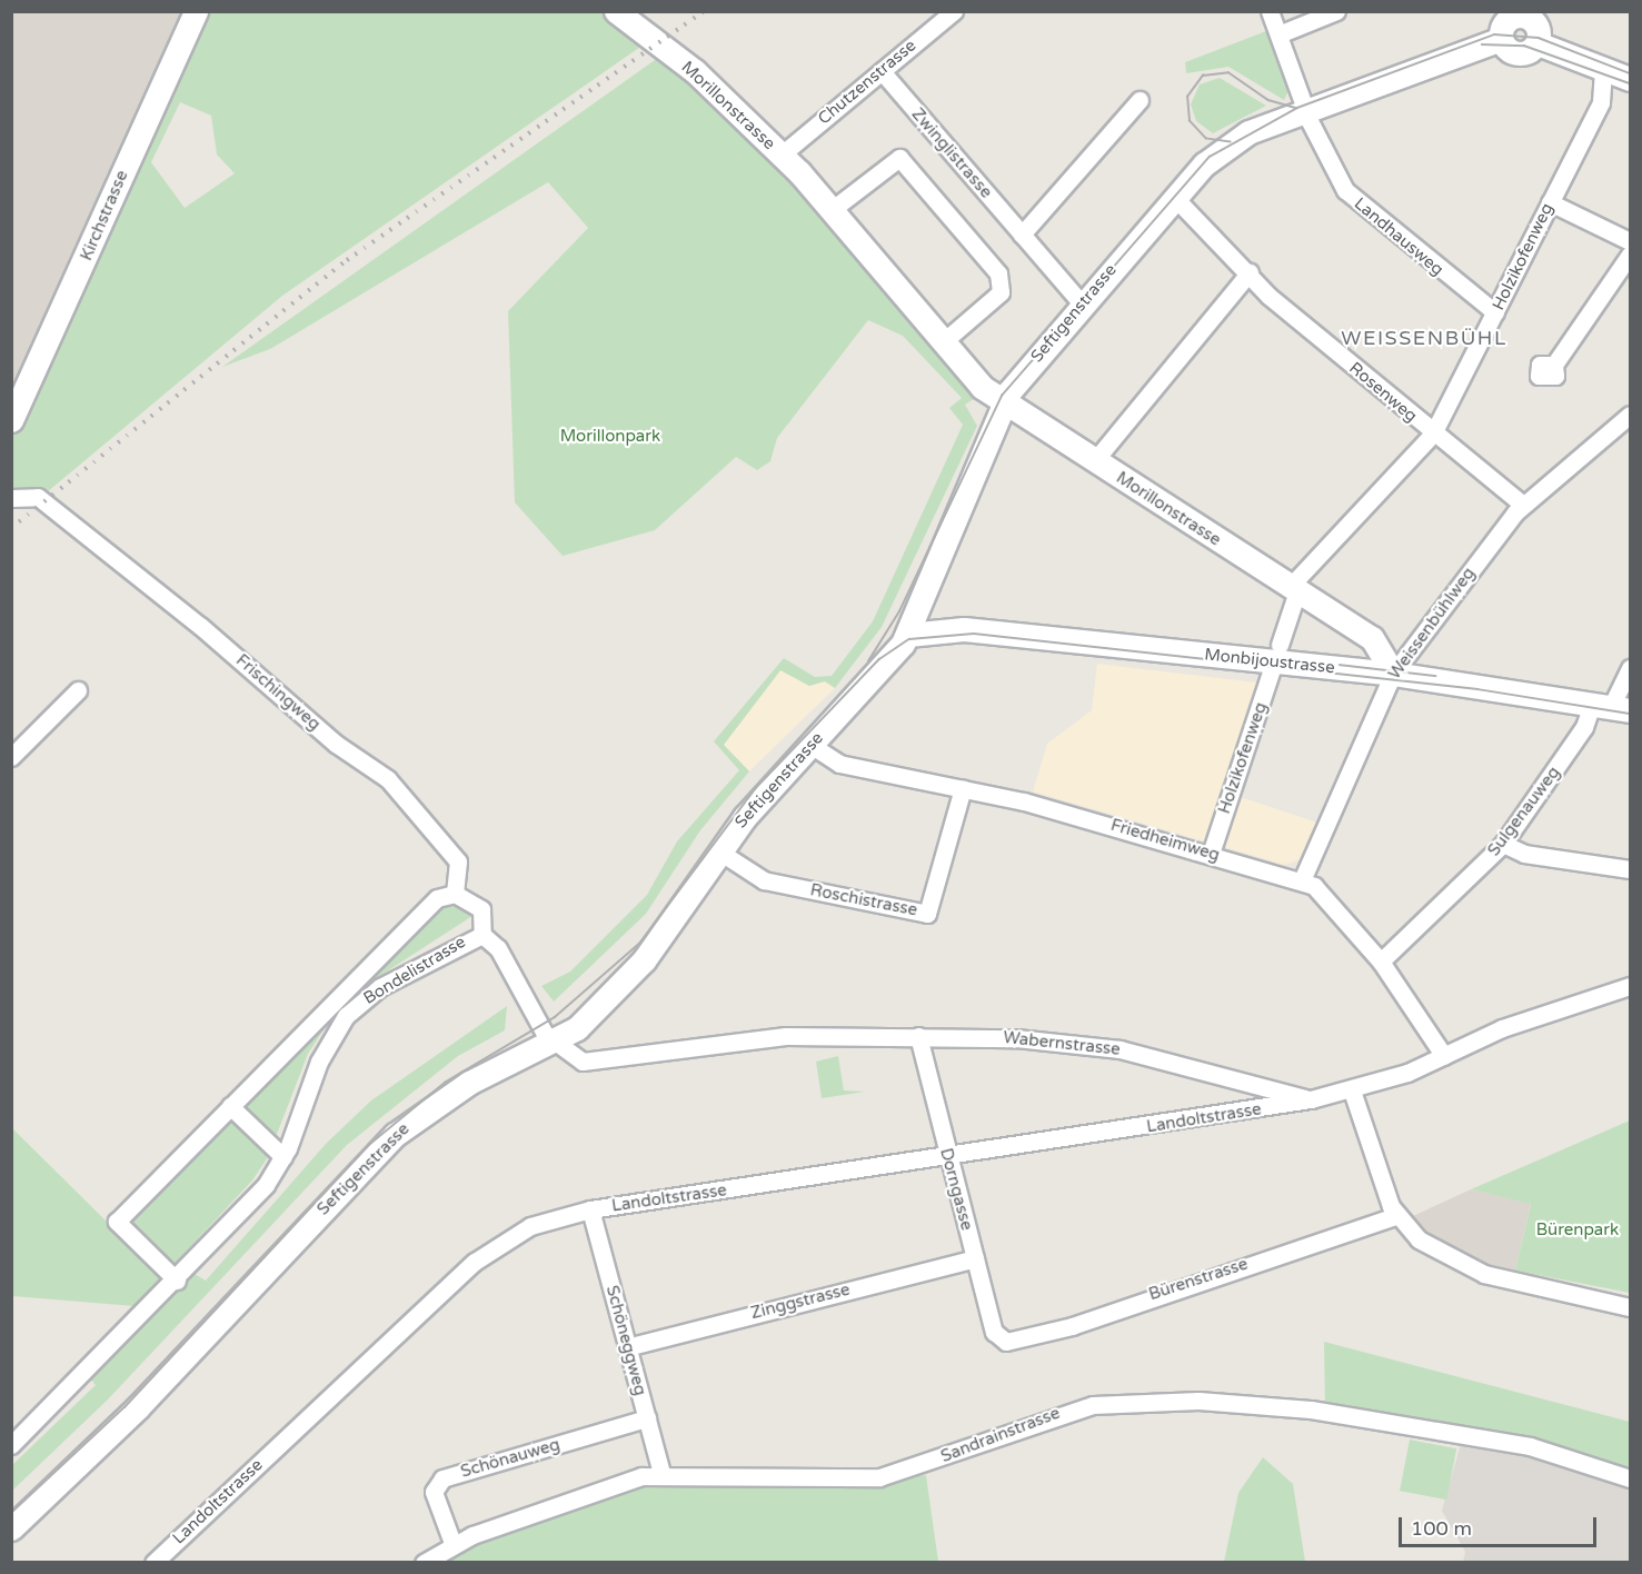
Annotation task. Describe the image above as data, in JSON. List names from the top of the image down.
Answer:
{
  "streets": {
    "main road": [
      "Morillonstrasse",
      "Kirchstrasse",
      "Seftigenstrasse",
      "Monbijoustrasse"
    ],
    "street": [
      "Chutzenstrasse",
      "Zwinglistrasse",
      "Landhausweg",
      "Holzikofenweg",
      "Rosenweg",
      "Weissenbühlweg",
      "Frischingweg",
      "Sulgenauweg",
      "Friedheimweg",
      "Roschistrasse",
      "Bondelistrasse",
      "Wabernstrasse",
      "Landoltstrasse",
      "Dorngasse",
      "Bürenstrasse",
      "Zinggstrasse",
      "Schöneggweg",
      "Sandrainstrasse",
      "Schönauweg"
    ]
  },
  "crossings": [
    ["Chutzenstrasse", "Morillonstrasse"],
    ["Chutzenstrasse", "Zwinglistrasse"],
    ["Morillonstrasse", "Holzikofenweg"],
    ["Morillonstrasse", "Seftigenstrasse"],
    ["Morillonstrasse", "Weissenbühlweg"],
    ["Morillonstrasse", "Monbijoustrasse"],
    ["Zwinglistrasse", "Seftigenstrasse"],
    ["Landhausweg", "Holzikofenweg"],
    ["Landhausweg", "Seftigenstrasse"],
    ["Holzikofenweg", "Rosenweg"],
    ["Holzikofenweg", "Monbijoustrasse"],
    ["Holzikofenweg", "Friedheimweg"],
    ["Seftigenstrasse", "Rosenweg"],
    ["Seftigenstrasse", "Monbijoustrasse"],
    ["Seftigenstrasse", "Friedheimweg"],
    ["Seftigenstrasse", "Roschistrasse"],
    ["Seftigenstrasse", "Wabernstrasse"],
    ["Rosenweg", "Weissenbühlweg"],
    ["Weissenbühlweg", "Monbijoustrasse"],
    ["Weissenbühlweg", "Friedheimweg"],
    ["Monbijoustrasse", "Sulgenauweg"],
    ["Frischingweg", "Bondelistrasse"],
    ["Sulgenauweg", "Friedheimweg"],
    ["Friedheimweg", "Roschistrasse"],
    ["Friedheimweg", "Wabernstrasse"],
    ["Wabernstrasse", "Landoltstrasse"],
    ["Wabernstrasse", "Dorngasse"],
    ["Landoltstrasse", "Dorngasse"],
    ["Landoltstrasse", "Schöneggweg"],
    ["Dorngasse", "Bürenstrasse"],
    ["Dorngasse", "Zinggstrasse"],
    ["Zinggstrasse", "Schöneggweg"],
    ["Schöneggweg", "Sandrainstrasse"],
    ["Schöneggweg", "Schönauweg"],
    ["Sandrainstrasse", "Schönauweg"]
  ],
  "districts": ["WEISSENBÜHL"],
  "parks": ["Morillonpark", "Bürenpark"],
  "scale_bar": "100 m"
}
